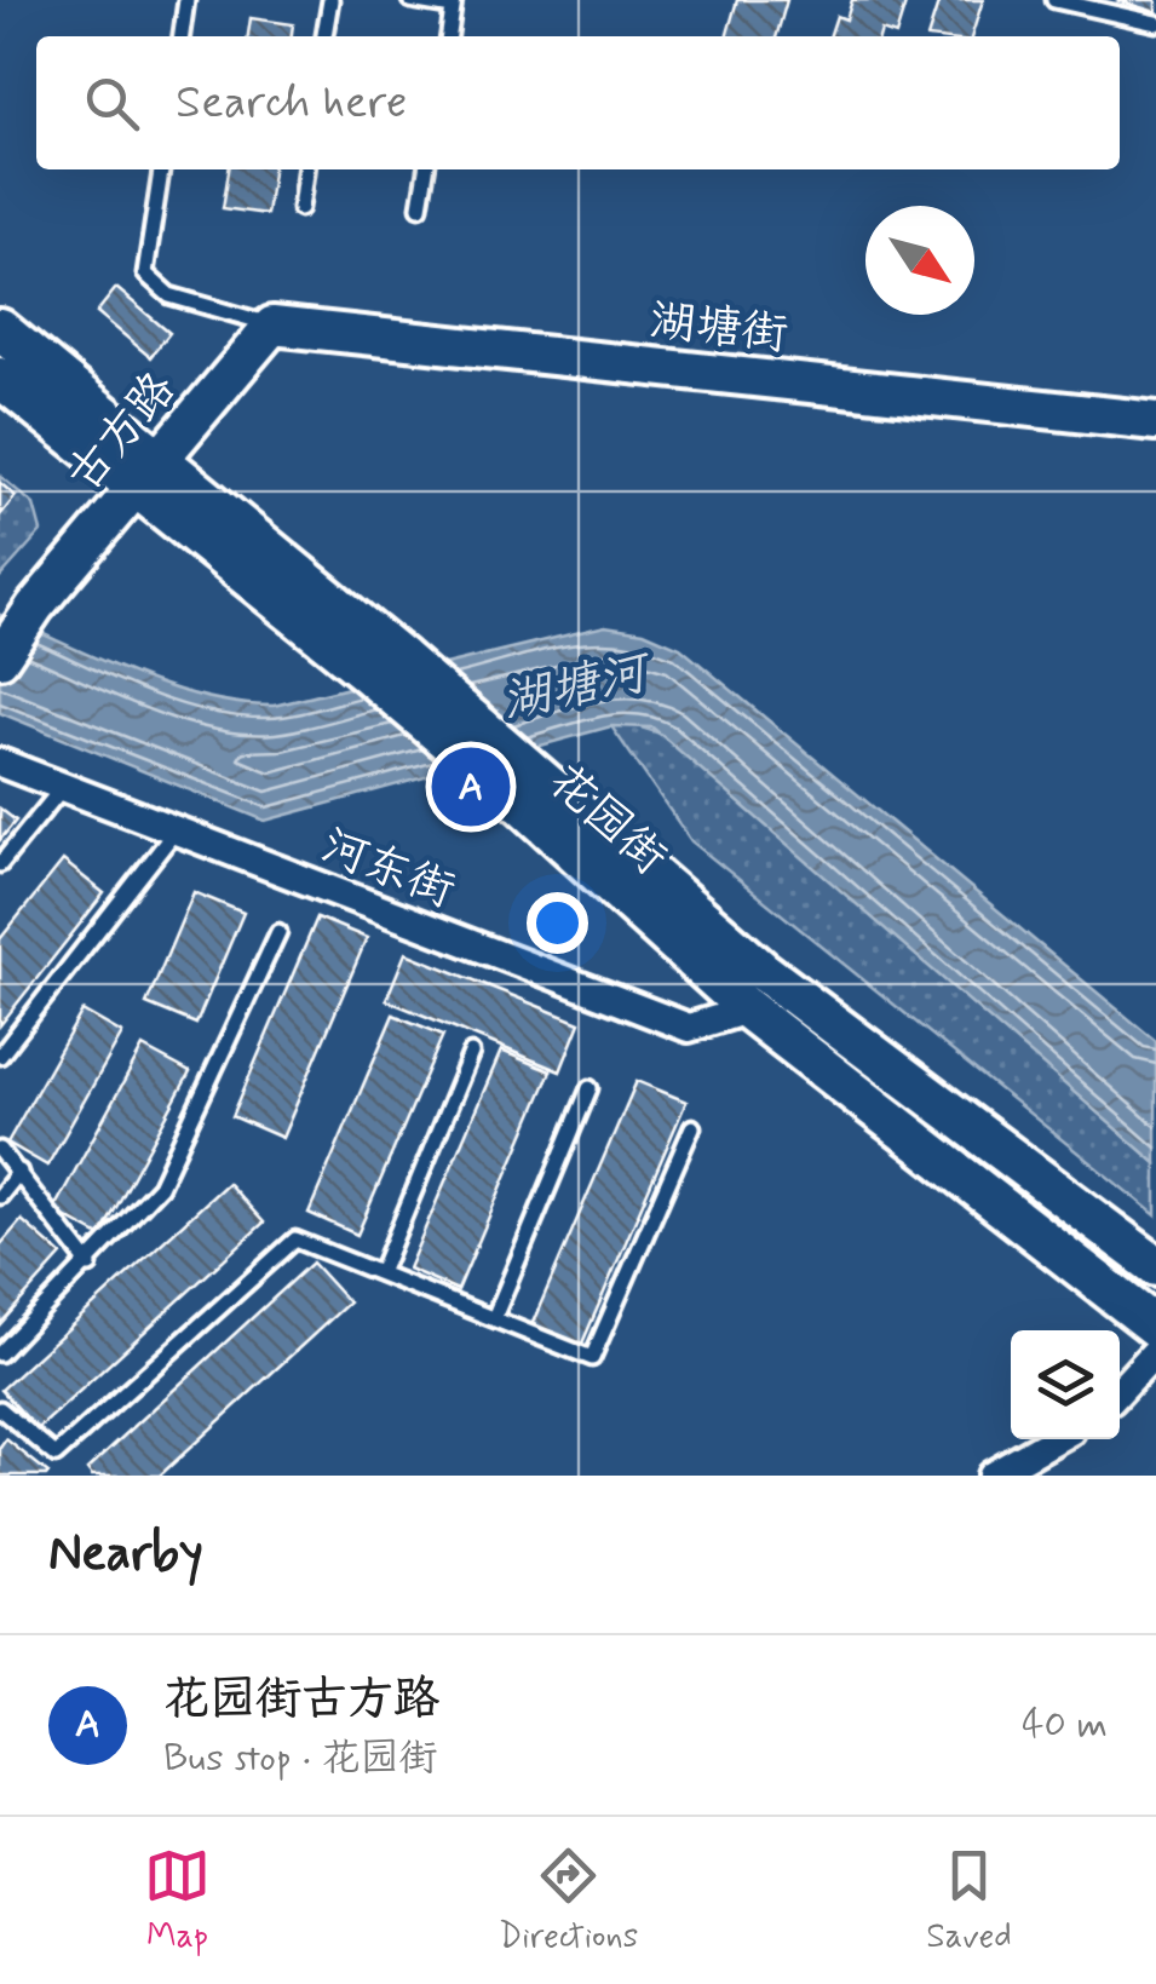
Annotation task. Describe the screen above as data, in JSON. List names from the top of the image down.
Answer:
{
  "streets": {
    "main road": ["花园街"],
    "street": ["湖塘街", "古方路", "河东街"]
  },
  "crossings": [
    ["湖塘街", "古方路"],
    ["古方路", "花园街"],
    ["花园街", "河东街"]
  ],
  "water": ["湖塘河"],
  "north": "bottom right",
  "page": {
    "search": "Search here",
    "pins": "A",
    "heading": "Nearby",
    "list": [
      {
        "mark": "A",
        "name": "花园街古方路",
        "note": "Bus stop · 花园街",
        "value": "40 m"
      }
    ],
    "nav": ["Map", "Directions", "Saved"]
  }
}
